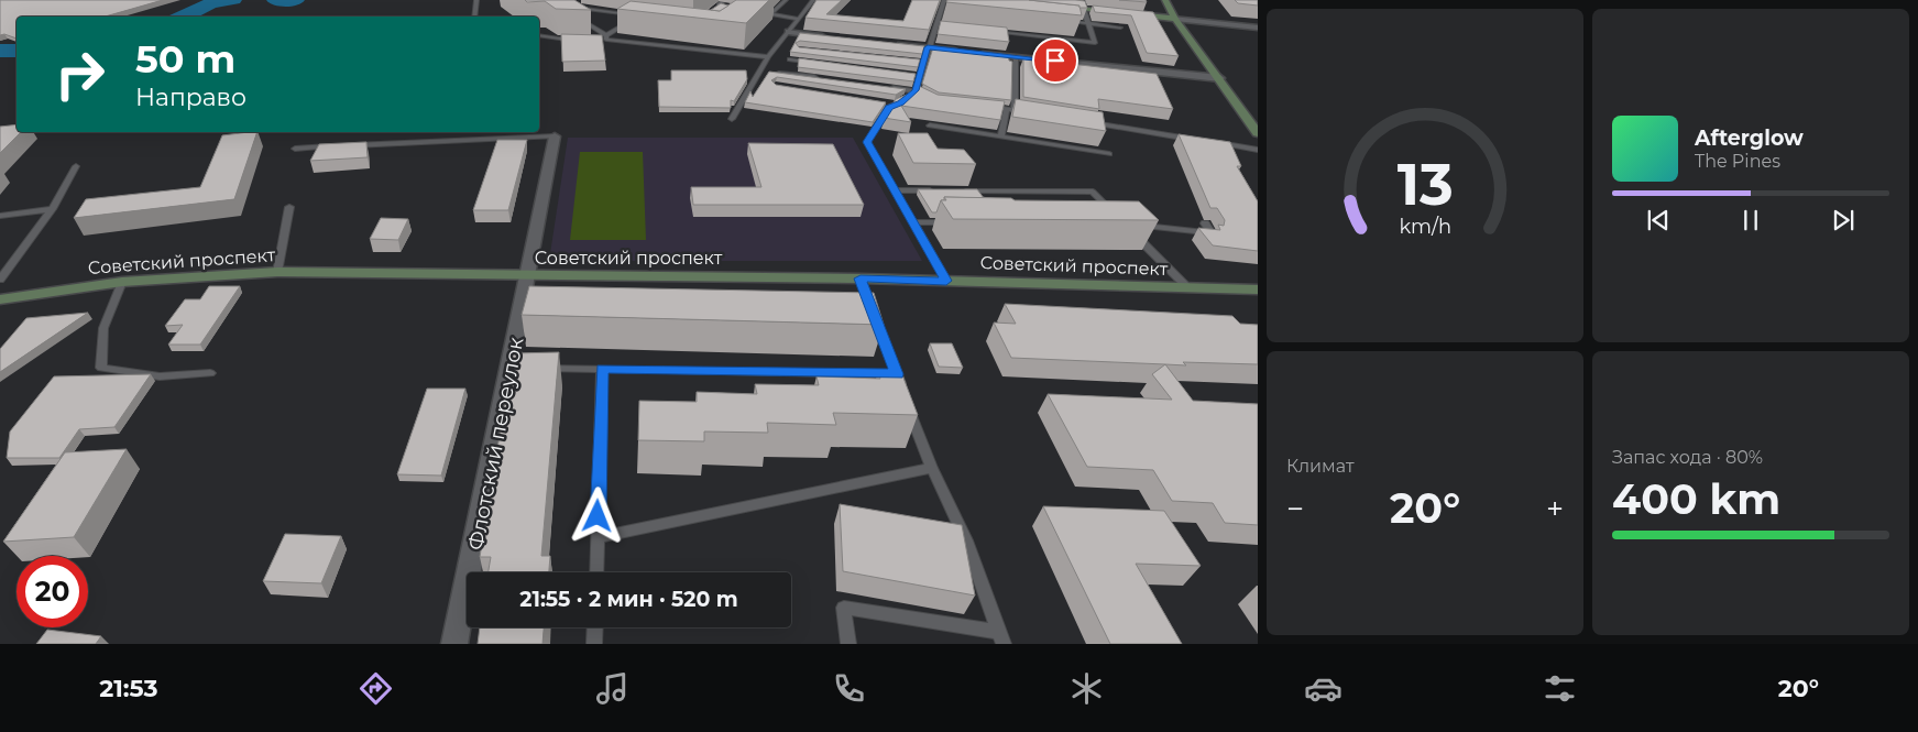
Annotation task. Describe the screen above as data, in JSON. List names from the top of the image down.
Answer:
{
  "streets": {
    "street": ["Советский проспект", "Флотский переулок"]
  },
  "crossings": [
    ["Советский проспект", "Флотский переулок"]
  ],
  "page": {
    "turn": ["50 m", "Направо"],
    "song": ["Afterglow", "The Pines"],
    "tile": [
      "Климат",
      ["Запас хода · 80%", "400 km"]
    ],
    "heat": ["−", "20°", "+"],
    "limit": "20",
    "trip": "21:55 · 2 мин · 520 m",
    "tabs": ["21:53", "20°"],
    "gauge": ["13", "km/h"]
  }
}
